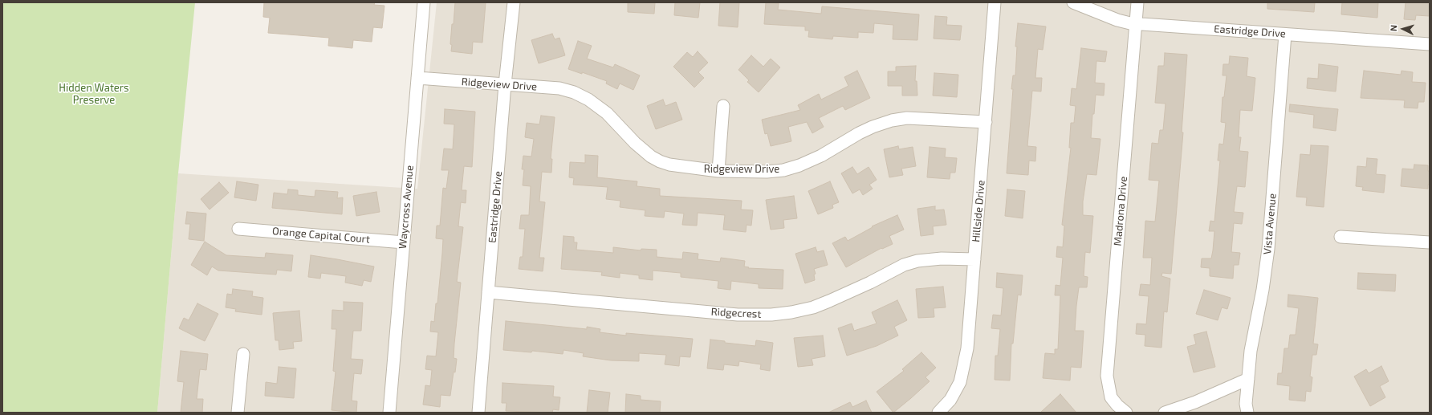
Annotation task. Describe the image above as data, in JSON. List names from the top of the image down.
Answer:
{
  "streets": {
    "street": [
      "Eastridge Drive",
      "Ridgeview Drive",
      "Waycross Avenue",
      "Hillside Drive",
      "Madrona Drive",
      "Vista Avenue",
      "Orange Capital Court",
      "Ridgecrest"
    ]
  },
  "crossings": [
    ["Eastridge Drive", "Ridgeview Drive"],
    ["Eastridge Drive", "Madrona Drive"],
    ["Eastridge Drive", "Vista Avenue"],
    ["Eastridge Drive", "Ridgecrest"],
    ["Ridgeview Drive", "Waycross Avenue"],
    ["Ridgeview Drive", "Hillside Drive"],
    ["Waycross Avenue", "Orange Capital Court"],
    ["Hillside Drive", "Ridgecrest"]
  ],
  "parks": ["Hidden Waters Preserve"],
  "north": "left"
}
